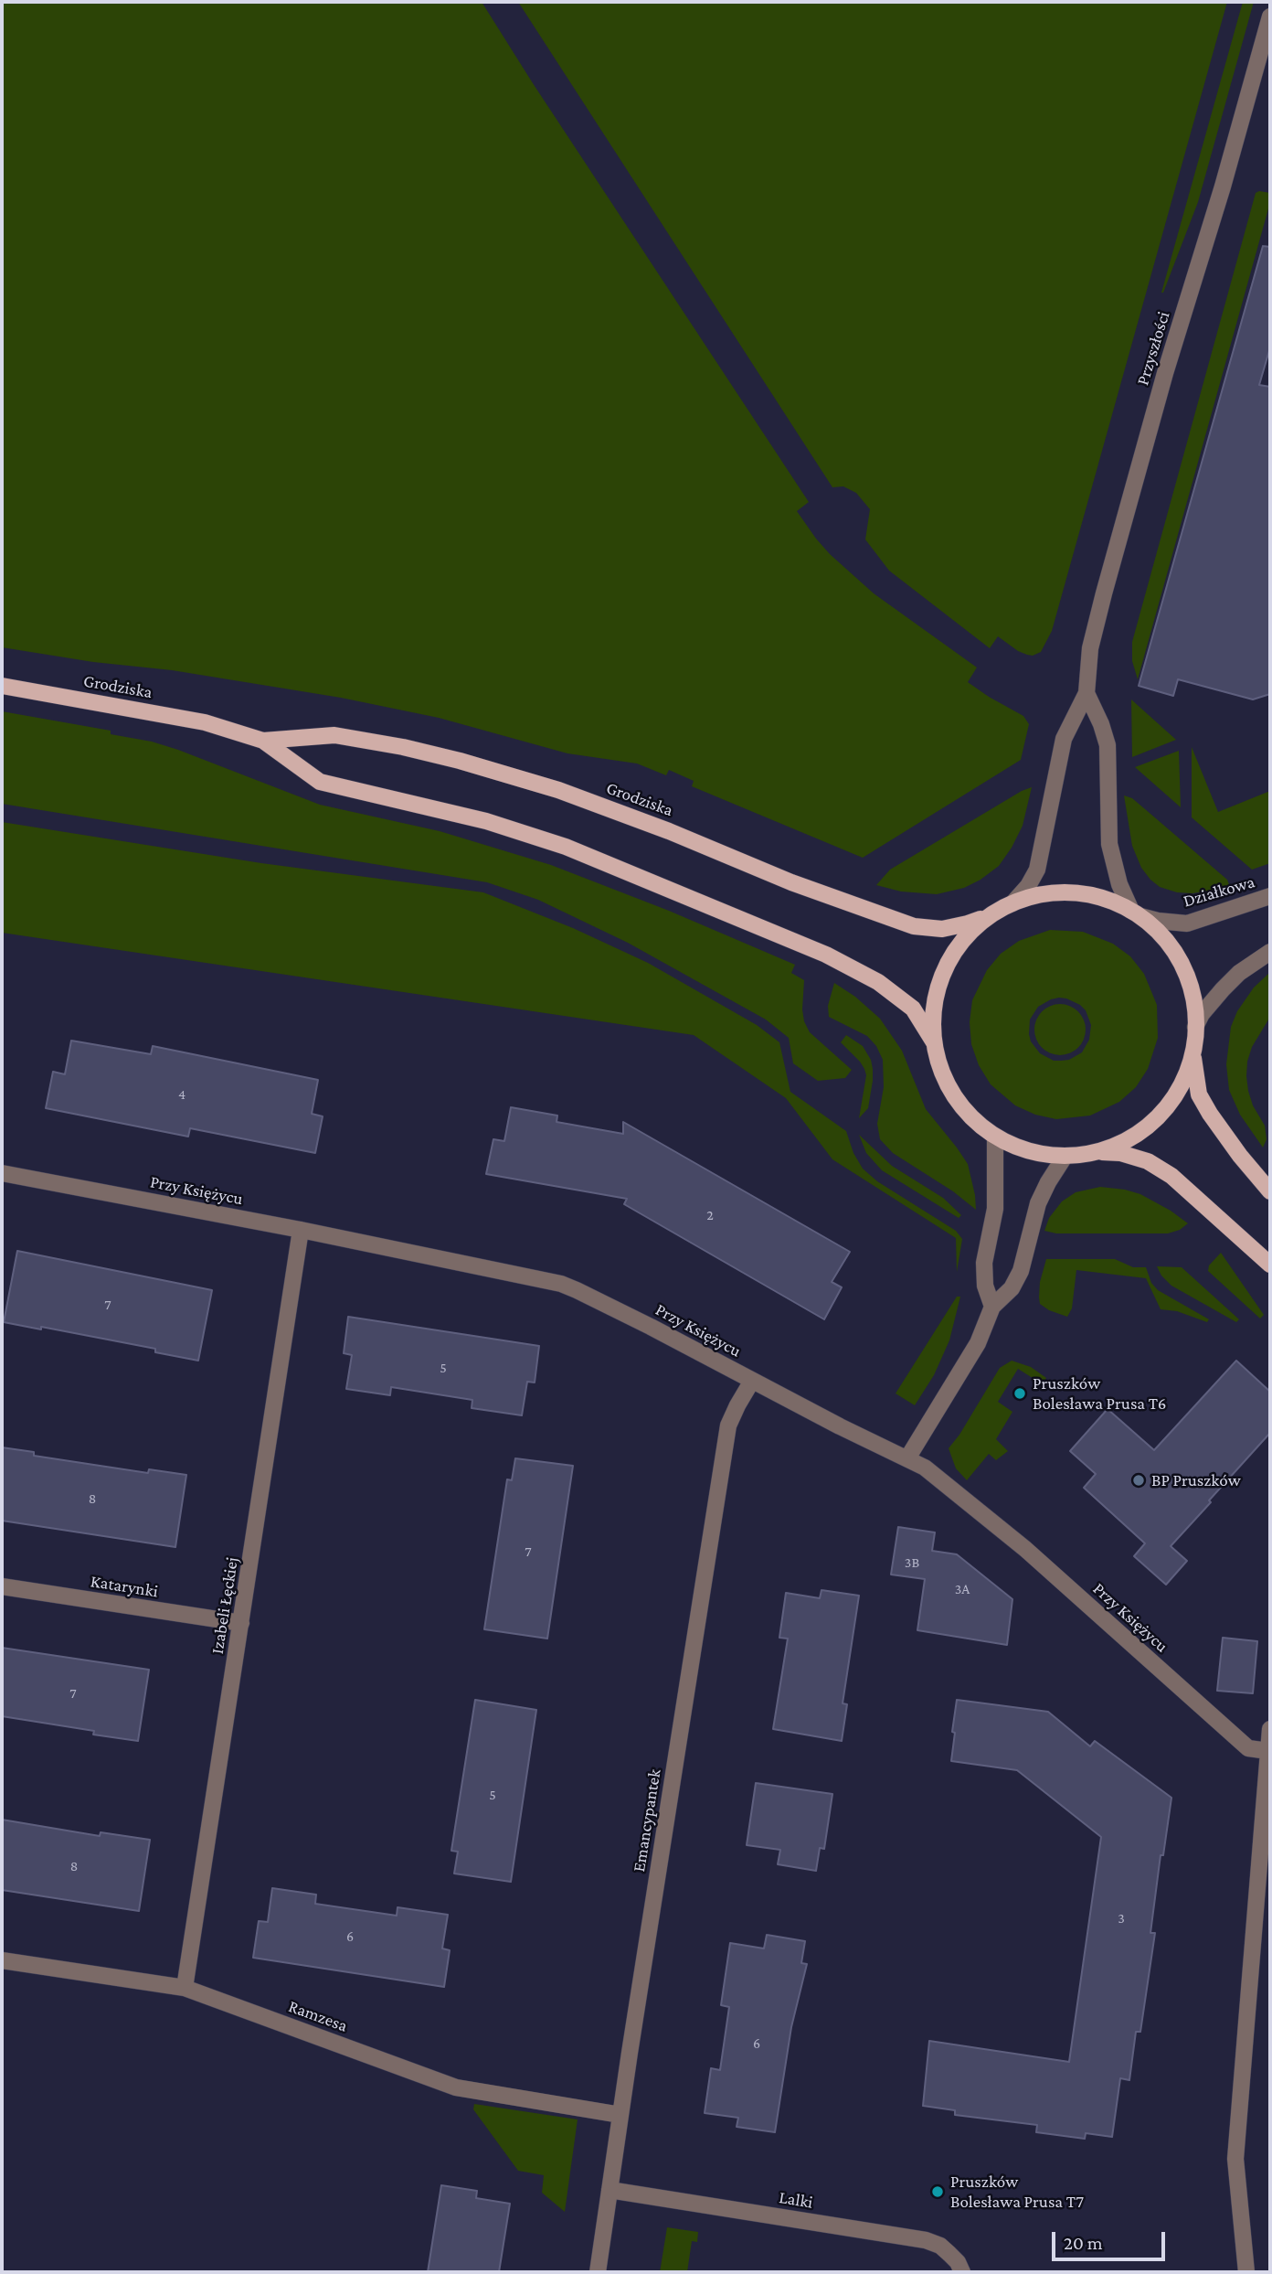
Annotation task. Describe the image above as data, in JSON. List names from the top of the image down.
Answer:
{
  "streets": {
    "main road": ["Grodziska"],
    "street": [
      "Przyszłości",
      "Działkowa",
      "Przy Księżycu",
      "Katarynki",
      "Izabeli Łęckiej",
      "Emancypantek",
      "Ramzesa",
      "Lalki"
    ]
  },
  "crossings": [
    ["Przyszłości", "Działkowa"],
    ["Przy Księżycu", "Izabeli Łęckiej"],
    ["Przy Księżycu", "Emancypantek"],
    ["Katarynki", "Izabeli Łęckiej"],
    ["Izabeli Łęckiej", "Ramzesa"],
    ["Emancypantek", "Ramzesa"],
    ["Emancypantek", "Lalki"]
  ],
  "places": ["Pruszków Bolesława Prusa T6", "BP Pruszków", "Pruszków Bolesława Prusa T7"],
  "house_numbers": [
    "4",
    "2",
    "7",
    "5",
    "8",
    "7",
    "3B",
    "3A",
    "7",
    "5",
    "8",
    "3",
    "6",
    "6"
  ],
  "scale_bar": "20 m"
}
